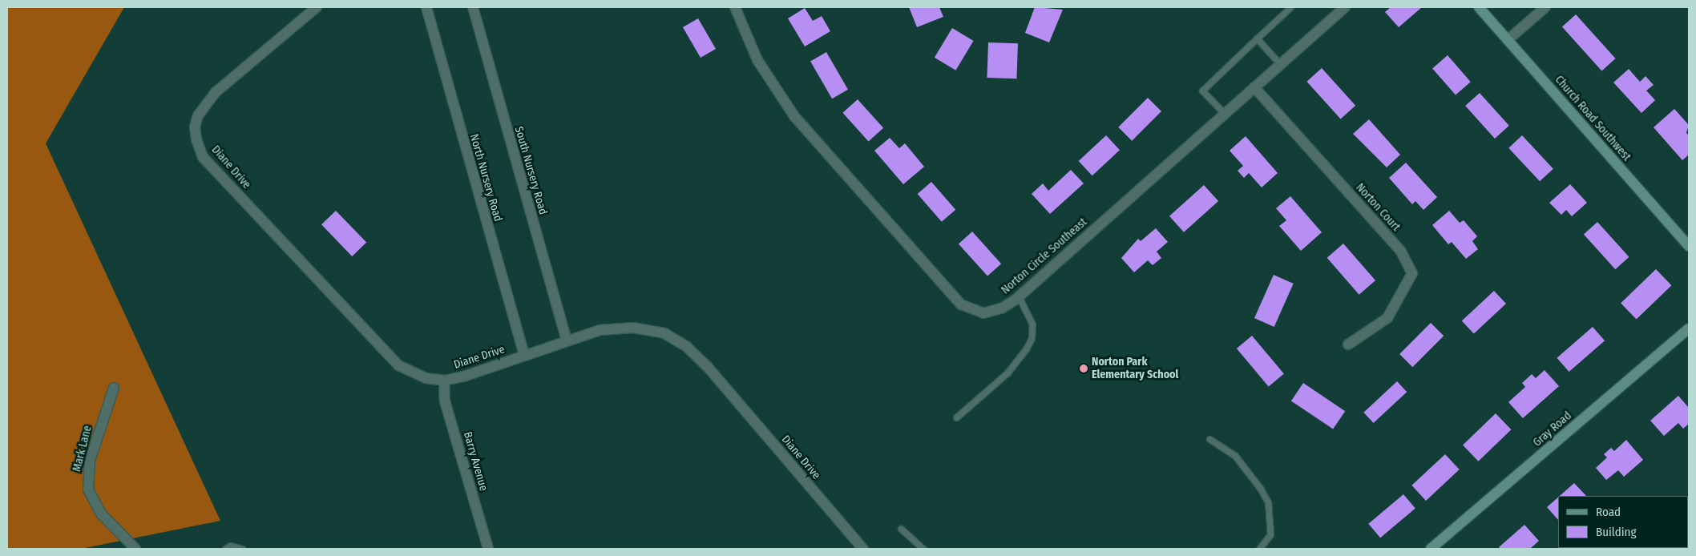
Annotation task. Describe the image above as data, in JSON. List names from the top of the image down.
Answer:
{
  "streets": {
    "street": [
      "Church Road Southwest",
      "Diane Drive",
      "South Nursery Road",
      "North Nursery Road",
      "Norton Court",
      "Norton Circle Southeast",
      "Gray Road",
      "Mark Lane",
      "Barry Avenue"
    ]
  },
  "crossings": [
    ["Diane Drive", "South Nursery Road"],
    ["Diane Drive", "North Nursery Road"],
    ["Diane Drive", "Barry Avenue"],
    ["Norton Court", "Norton Circle Southeast"]
  ],
  "places": ["Norton Park Elementary School"],
  "legend": ["Road", "Building"]
}
